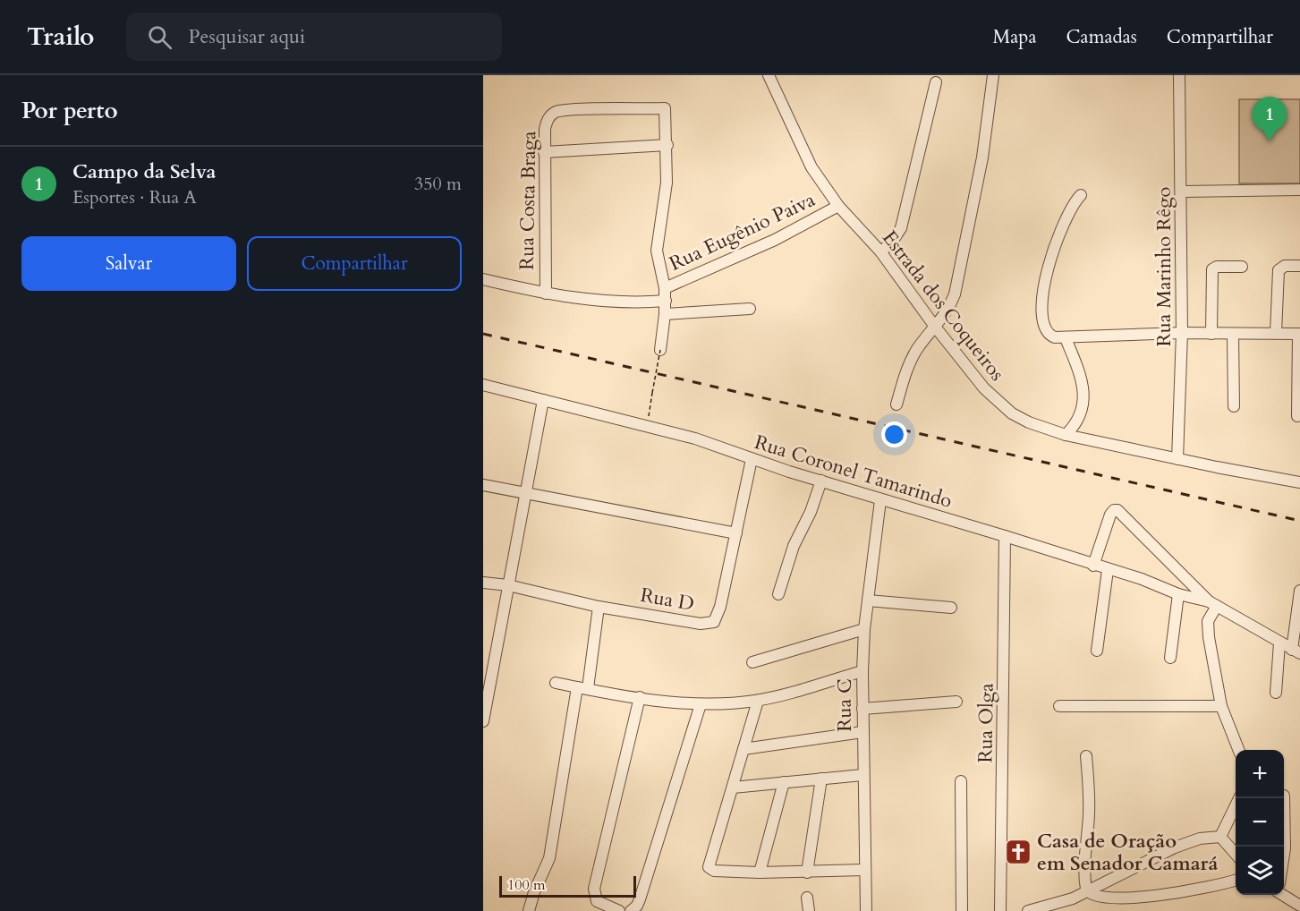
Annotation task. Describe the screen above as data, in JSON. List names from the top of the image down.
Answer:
{
  "streets": {
    "street": [
      "Rua Costa Braga",
      "Rua Eugênio Paiva",
      "Rua Marinho Rêgo",
      "Estrada dos Coqueiros",
      "Rua Coronel Tamarindo",
      "Rua D",
      "Rua C",
      "Rua Olga"
    ]
  },
  "crossings": [
    ["Rua Costa Braga", "Rua Eugênio Paiva"],
    ["Rua Eugênio Paiva", "Estrada dos Coqueiros"],
    ["Rua Marinho Rêgo", "Estrada dos Coqueiros"],
    ["Rua Coronel Tamarindo", "Rua D"],
    ["Rua Coronel Tamarindo", "Rua C"],
    ["Rua Coronel Tamarindo", "Rua Olga"]
  ],
  "places": {
    "church": ["Casa de Oração em Senador Camará"]
  },
  "scale_bar": "100 m",
  "page": {
    "header": "Trailo",
    "search": "Pesquisar aqui",
    "nav": ["Mapa", "Camadas", "Compartilhar"],
    "heading": "Por perto",
    "pins": "1",
    "list": [
      {
        "mark": "1",
        "name": "Campo da Selva",
        "note": "Esportes · Rua A",
        "value": "350 m"
      }
    ],
    "buttons": ["Salvar", "Compartilhar"],
    "map_buttons": ["+", "−"],
    "scale": "100 m"
  }
}
